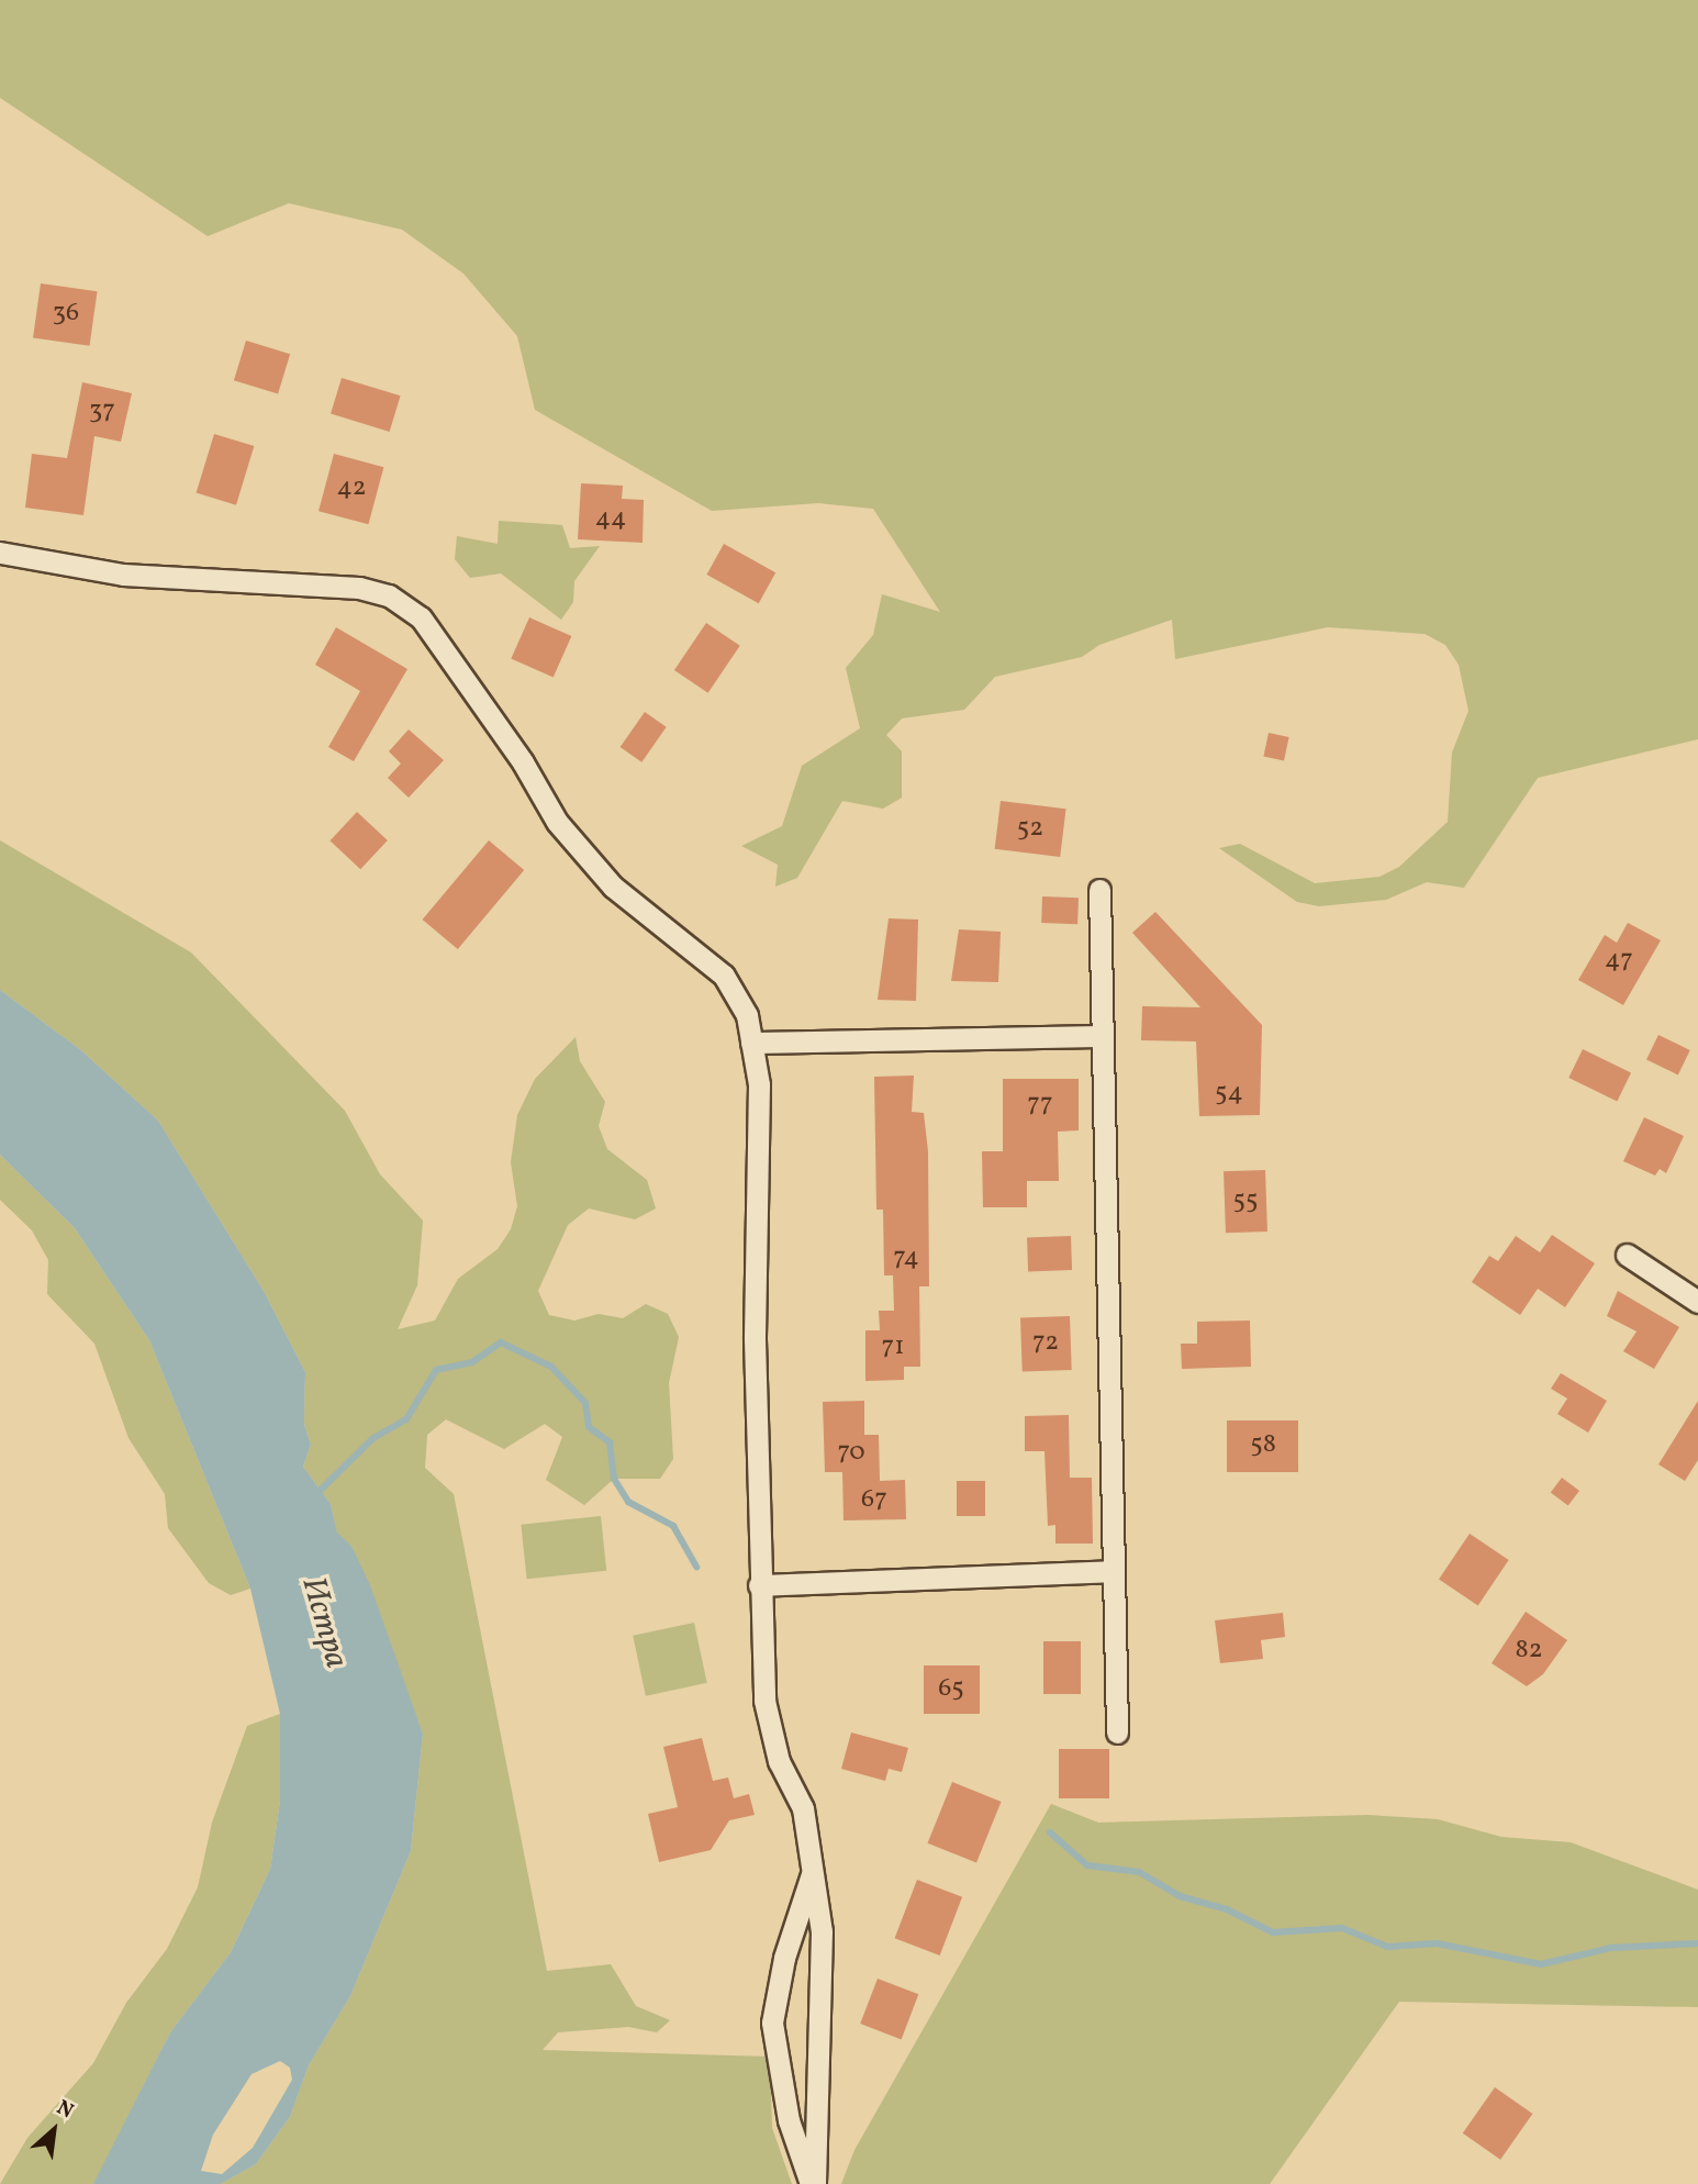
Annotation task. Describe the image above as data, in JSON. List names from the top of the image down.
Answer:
{
  "water": ["Истра"],
  "house_numbers": [
    "36",
    "37",
    "42",
    "44",
    "52",
    "47",
    "54",
    "77",
    "55",
    "74",
    "72",
    "71",
    "58",
    "70",
    "67",
    "82",
    "65"
  ],
  "north": "top right"
}
